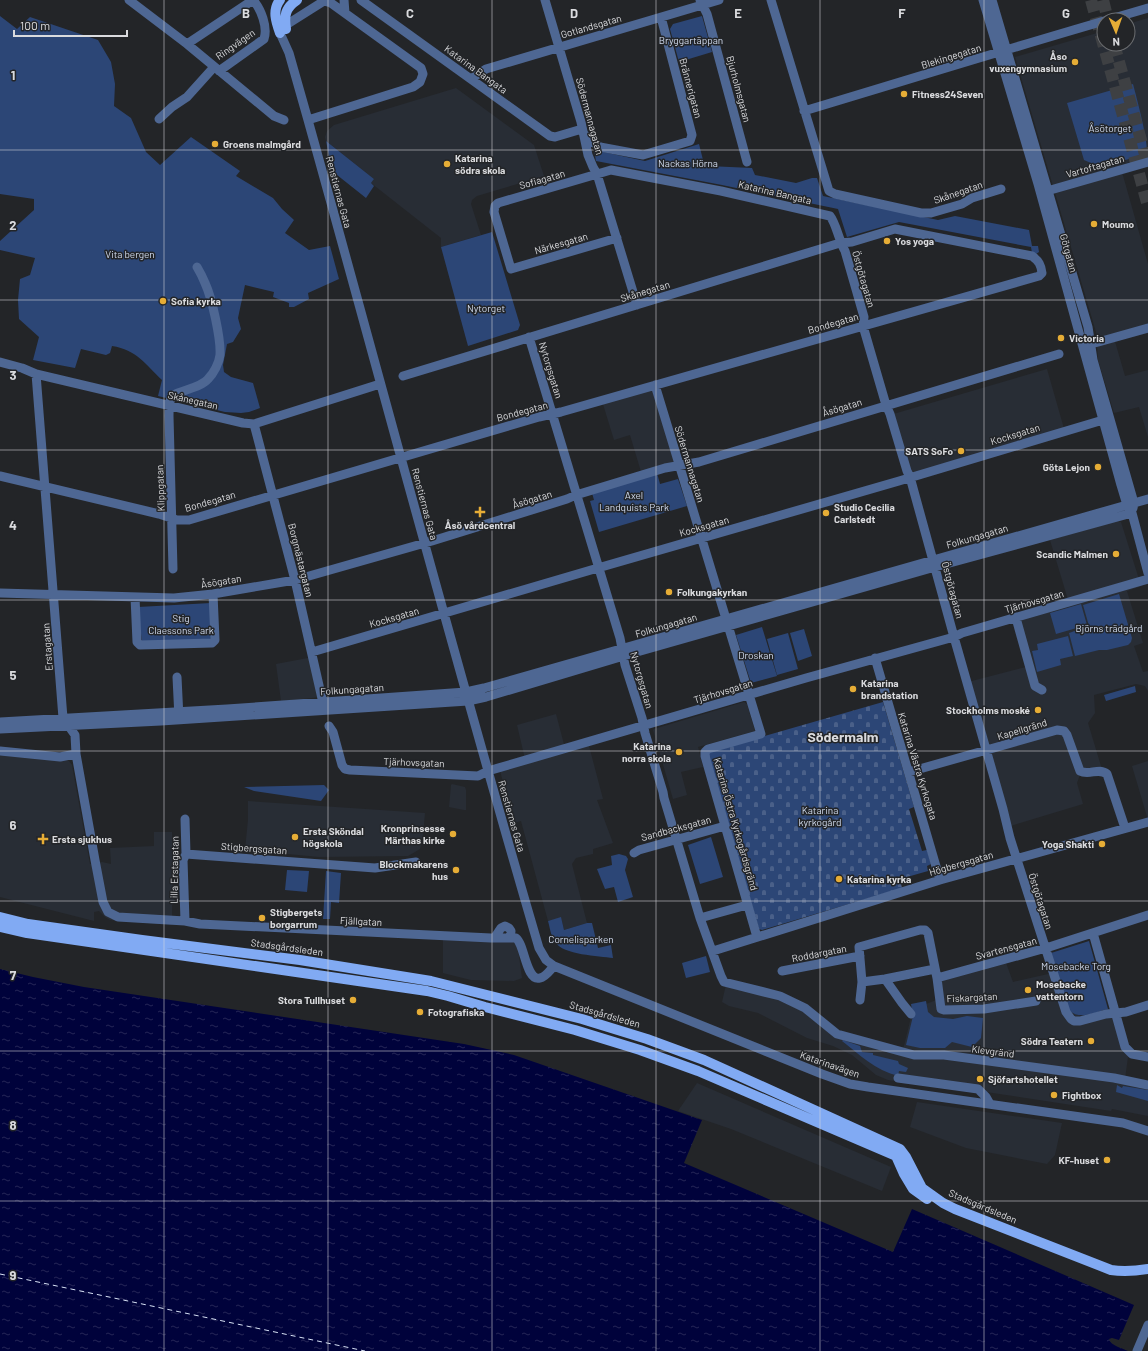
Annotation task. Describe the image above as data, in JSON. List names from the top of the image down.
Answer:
{
  "streets": {
    "main road": ["Stadsgårdsleden"],
    "street": [
      "Gotlandsgatan",
      "Ringvägen",
      "Blekingegatan",
      "Katarina Bangata",
      "Brännerigatan",
      "Bjurholmsgatan",
      "Södermannagatan",
      "Vartoftagatan",
      "Sofiagatan",
      "Renstiernas Gata",
      "Skånegatan",
      "Närkesgatan",
      "Götgatan",
      "Östgötagatan",
      "Bondegatan",
      "Nytorgsgatan",
      "Åsögatan",
      "Kocksgatan",
      "Klippgatan",
      "Folkungagatan",
      "Borgmästargatan",
      "Tjärhovsgatan",
      "Erstagatan",
      "Kapellgränd",
      "Katarina Västra Kyrkogata",
      "Katarina Östra Kyrkogårdsgränd",
      "Sandbacksgatan",
      "Stigbergsgatan",
      "Högbergsgatan",
      "Lilla Erstagatan",
      "Fjällgatan",
      "Svartensgatan",
      "Roddargatan",
      "Fiskargatan",
      "Klevgränd",
      "Katarinavägen"
    ]
  },
  "crossings": [
    ["Gotlandsgatan", "Katarina Bangata"],
    ["Gotlandsgatan", "Brännerigatan"],
    ["Gotlandsgatan", "Bjurholmsgatan"],
    ["Gotlandsgatan", "Södermannagatan"],
    ["Blekingegatan", "Skånegatan"],
    ["Blekingegatan", "Götgatan"],
    ["Katarina Bangata", "Brännerigatan"],
    ["Katarina Bangata", "Södermannagatan"],
    ["Katarina Bangata", "Sofiagatan"],
    ["Katarina Bangata", "Östgötagatan"],
    ["Brännerigatan", "Södermannagatan"],
    ["Södermannagatan", "Sofiagatan"],
    ["Södermannagatan", "Skånegatan"],
    ["Södermannagatan", "Närkesgatan"],
    ["Södermannagatan", "Bondegatan"],
    ["Södermannagatan", "Åsögatan"],
    ["Södermannagatan", "Kocksgatan"],
    ["Södermannagatan", "Folkungagatan"],
    ["Södermannagatan", "Tjärhovsgatan"],
    ["Södermannagatan", "Katarina Östra Kyrkogårdsgränd"],
    ["Vartoftagatan", "Götgatan"],
    ["Sofiagatan", "Närkesgatan"],
    ["Renstiernas Gata", "Skånegatan"],
    ["Renstiernas Gata", "Bondegatan"],
    ["Renstiernas Gata", "Åsögatan"],
    ["Renstiernas Gata", "Kocksgatan"],
    ["Renstiernas Gata", "Folkungagatan"],
    ["Renstiernas Gata", "Tjärhovsgatan"],
    ["Renstiernas Gata", "Katarinavägen"],
    ["Skånegatan", "Östgötagatan"],
    ["Skånegatan", "Bondegatan"],
    ["Skånegatan", "Nytorgsgatan"],
    ["Skånegatan", "Klippgatan"],
    ["Skånegatan", "Borgmästargatan"],
    ["Skånegatan", "Erstagatan"],
    ["Götgatan", "Kocksgatan"],
    ["Götgatan", "Folkungagatan"],
    ["Östgötagatan", "Bondegatan"],
    ["Östgötagatan", "Åsögatan"],
    ["Östgötagatan", "Kocksgatan"],
    ["Östgötagatan", "Folkungagatan"],
    ["Östgötagatan", "Tjärhovsgatan"],
    ["Östgötagatan", "Kapellgränd"],
    ["Östgötagatan", "Högbergsgatan"],
    ["Östgötagatan", "Svartensgatan"],
    ["Bondegatan", "Nytorgsgatan"],
    ["Bondegatan", "Klippgatan"],
    ["Bondegatan", "Borgmästargatan"],
    ["Bondegatan", "Erstagatan"],
    ["Nytorgsgatan", "Åsögatan"],
    ["Nytorgsgatan", "Kocksgatan"],
    ["Nytorgsgatan", "Folkungagatan"],
    ["Nytorgsgatan", "Tjärhovsgatan"],
    ["Nytorgsgatan", "Sandbacksgatan"],
    ["Nytorgsgatan", "Högbergsgatan"],
    ["Nytorgsgatan", "Klevgränd"],
    ["Åsögatan", "Borgmästargatan"],
    ["Åsögatan", "Erstagatan"],
    ["Kocksgatan", "Borgmästargatan"],
    ["Folkungagatan", "Borgmästargatan"],
    ["Folkungagatan", "Erstagatan"],
    ["Tjärhovsgatan", "Katarina Västra Kyrkogata"],
    ["Erstagatan", "Fjällgatan"],
    ["Kapellgränd", "Katarina Västra Kyrkogata"],
    ["Kapellgränd", "Högbergsgatan"],
    ["Katarina Västra Kyrkogata", "Högbergsgatan"],
    ["Katarina Östra Kyrkogårdsgränd", "Sandbacksgatan"],
    ["Katarina Östra Kyrkogårdsgränd", "Högbergsgatan"],
    ["Stigbergsgatan", "Lilla Erstagatan"],
    ["Lilla Erstagatan", "Fjällgatan"],
    ["Fjällgatan", "Katarinavägen"],
    ["Svartensgatan", "Fiskargatan"],
    ["Roddargatan", "Fiskargatan"]
  ],
  "districts": ["Södermalm"],
  "parks": [
    "Bryggartäppan",
    "Åsötorget",
    "Nackas Hörna",
    "Vita bergen",
    "Nytorget",
    "Axel Landquists Park",
    "Stig Claessons Park",
    "Björns trädgård",
    "Droskan",
    "Katarina kyrkogård",
    "Cornelisparken",
    "Mosebacke Torg"
  ],
  "places": {
    "other": [
      "Åso vuxengymnasium",
      "Fitness24Seven",
      "Groens malmgård",
      "Katarina södra skola",
      "Moumo",
      "Yos yoga",
      "Sofia kyrka",
      "Victoria",
      "SATS SoFo",
      "Göta Lejon",
      "Studio Cecilia Carlstedt",
      "Scandic Malmen",
      "Folkungakyrkan",
      "Katarina brandstation",
      "Stockholms moské",
      "Katarina norra skola",
      "Kronprinsesse Märthas kirke",
      "Ersta Sköndal högskola",
      "Yoga Shakti",
      "Blockmakarens hus",
      "Katarina kyrka",
      "Stigbergets borgarrum",
      "Mosebacke vattentorn",
      "Stora Tullhuset",
      "Fotografiska",
      "Södra Teatern",
      "Sjöfartshotellet",
      "Fightbox",
      "KF-huset"
    ],
    "health": ["Åsö vårdcentral", "Ersta sjukhus"]
  },
  "scale_bar": "100 m",
  "north": "bottom",
  "grid": {
    "columns": [
      "B",
      "C",
      "D",
      "E",
      "F",
      "G"
    ],
    "rows": [
      "1",
      "2",
      "3",
      "4",
      "5",
      "6",
      "7",
      "8",
      "9"
    ]
  }
}
